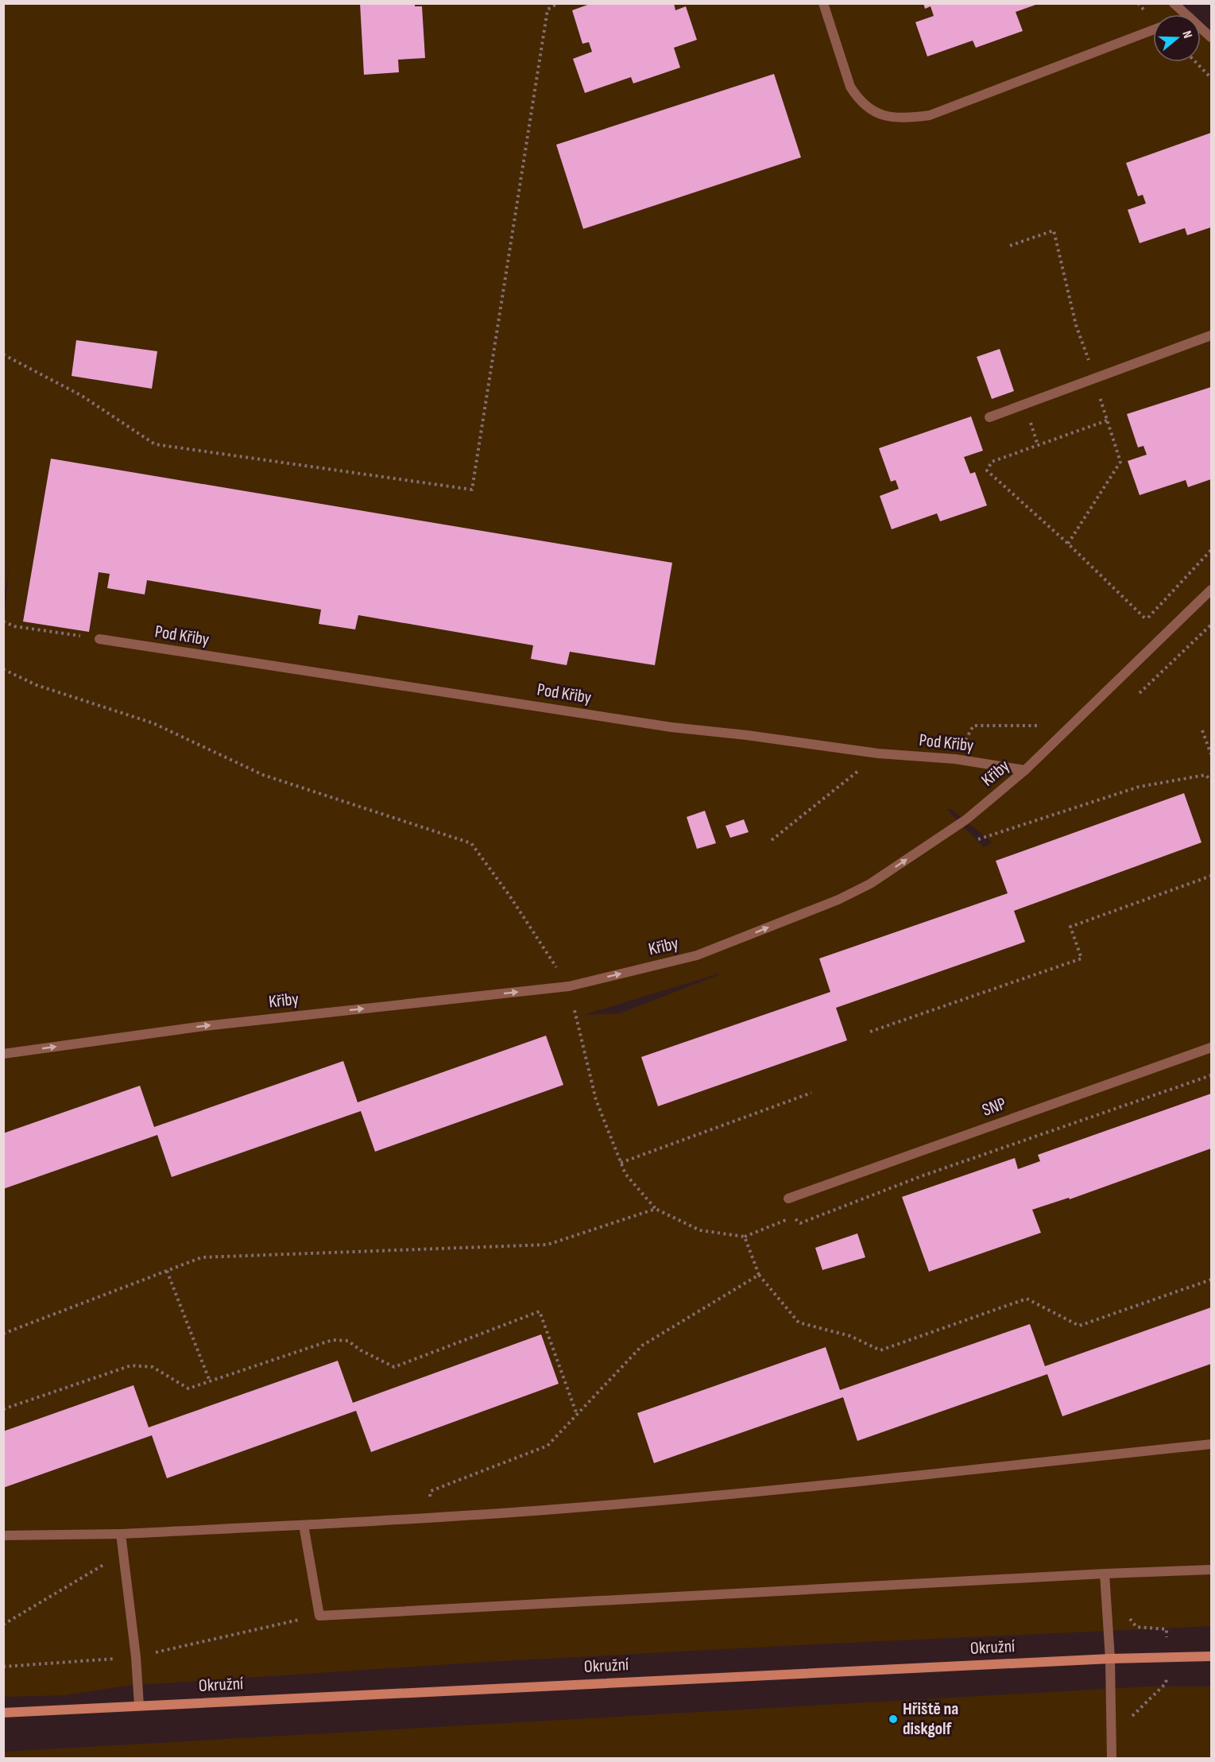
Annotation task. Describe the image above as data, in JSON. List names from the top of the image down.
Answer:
{
  "streets": {
    "street": [
      "Pod Křiby",
      "Křiby",
      "SNP",
      "Okružní"
    ]
  },
  "crossings": [
    ["Pod Křiby", "Křiby"]
  ],
  "one_way": ["Křiby"],
  "places": ["Hřiště na diskgolf"],
  "north": "right"
}
